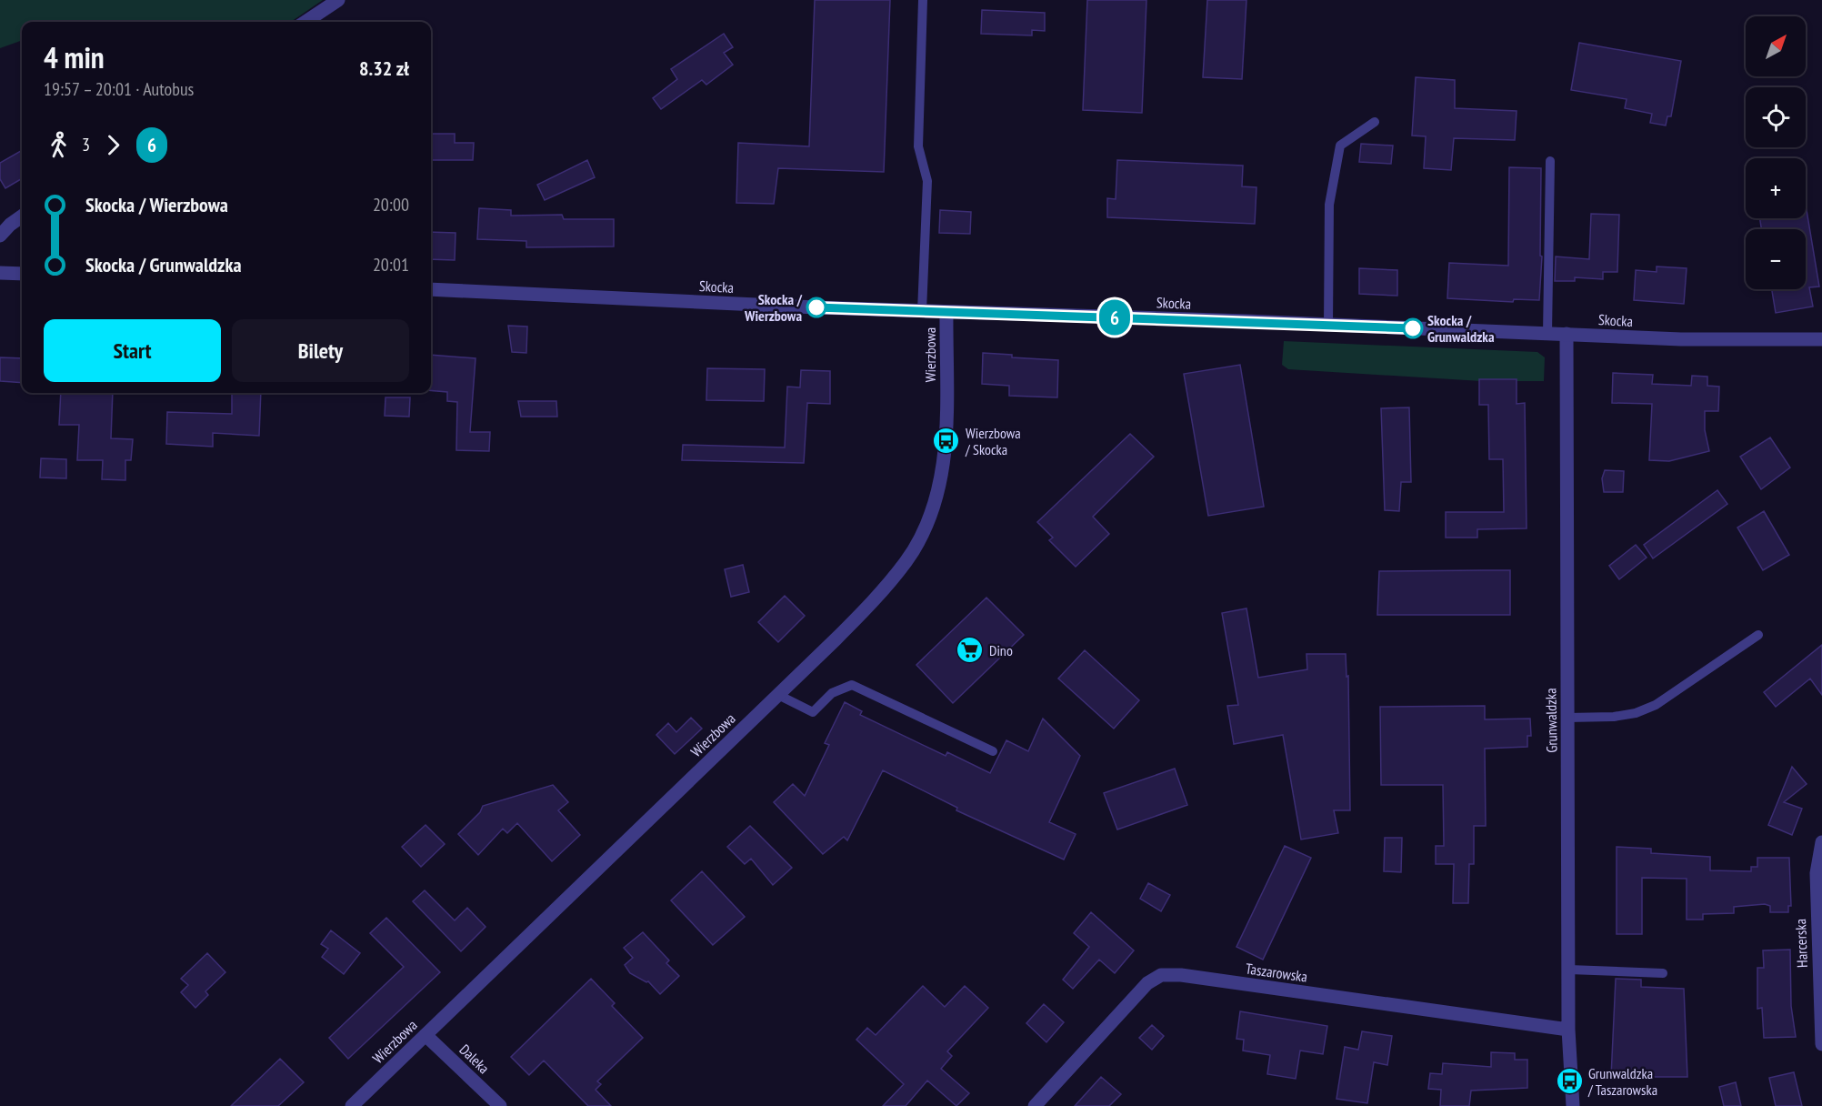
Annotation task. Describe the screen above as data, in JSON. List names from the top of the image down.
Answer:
{
  "streets": {
    "street": [
      "Skocka",
      "Wierzbowa",
      "Grunwaldzka",
      "Harcerska",
      "Taszarowska",
      "Daleka"
    ]
  },
  "crossings": [
    ["Skocka", "Wierzbowa"],
    ["Skocka", "Grunwaldzka"],
    ["Wierzbowa", "Daleka"],
    ["Grunwaldzka", "Taszarowska"]
  ],
  "places": {
    "other": ["Skocka / Wierzbowa", "Skocka / Grunwaldzka"],
    "bus stop": ["Wierzbowa / Skocka", "Grunwaldzka / Taszarowska"],
    "supermarket": ["Dino"]
  },
  "lines": ["bus line 6"],
  "north": "top right",
  "page": {
    "on_map": "6",
    "map_buttons": ["+", "−"],
    "heading": ["4 min", "19:57 – 20:01 · Autobus", "8.32 zł"],
    "legs": ["3", "6"],
    "list": [
      {
        "name": "Skocka / Wierzbowa",
        "value": "20:00"
      },
      {
        "name": "Skocka / Grunwaldzka",
        "value": "20:01"
      }
    ],
    "buttons": ["Start", "Bilety"]
  }
}
